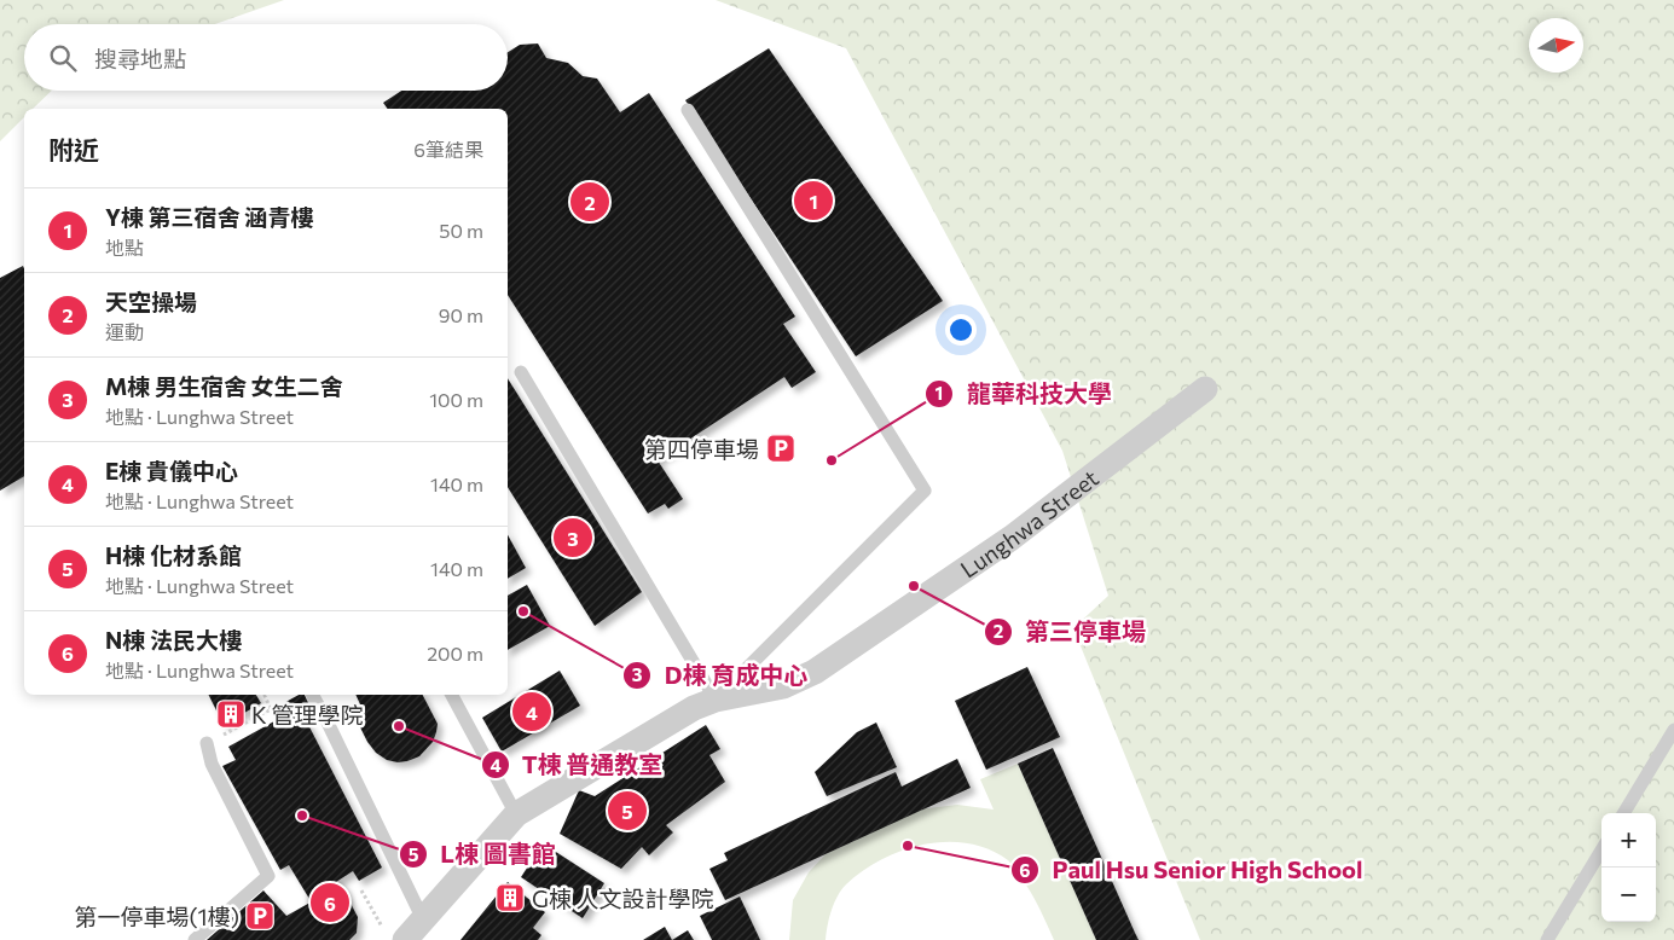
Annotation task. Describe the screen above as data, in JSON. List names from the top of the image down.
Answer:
{
  "streets": {
    "street": ["Lunghwa Street"]
  },
  "places": {
    "parking": ["第四停車場", "第一停車場(1樓)"],
    "other": [
      "龍華科技大學",
      "第三停車場",
      "D棟 育成中心",
      "T棟 普通教室",
      "L棟 圖書館",
      "Paul Hsu Senior High School"
    ],
    "building": ["K 管理學院", "G棟 人文設計學院"]
  },
  "north": "right",
  "page": {
    "search": "搜尋地點",
    "heading": ["附近", "6筆結果"],
    "pins": [
      "1",
      "2",
      "3",
      "4",
      "5",
      "6"
    ],
    "list": [
      {
        "mark": "1",
        "name": "Y棟 第三宿舍 涵青樓",
        "note": "地點",
        "value": "50 m"
      },
      {
        "mark": "2",
        "name": "天空操場",
        "note": "運動",
        "value": "90 m"
      },
      {
        "mark": "3",
        "name": "M棟 男生宿舍 女生二舍",
        "note": "地點 · Lunghwa Street",
        "value": "100 m"
      },
      {
        "mark": "4",
        "name": "E棟 貴儀中心",
        "note": "地點 · Lunghwa Street",
        "value": "140 m"
      },
      {
        "mark": "5",
        "name": "H棟 化材系館",
        "note": "地點 · Lunghwa Street",
        "value": "140 m"
      },
      {
        "mark": "6",
        "name": "N棟 法民大樓",
        "note": "地點 · Lunghwa Street",
        "value": "200 m"
      }
    ],
    "map_buttons": ["+", "−"]
  }
}
